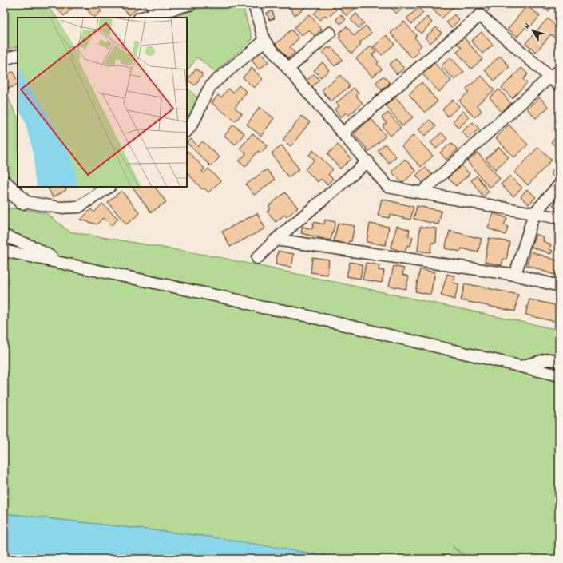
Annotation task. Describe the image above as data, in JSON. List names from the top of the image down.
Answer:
{
  "north": "top left"
}
